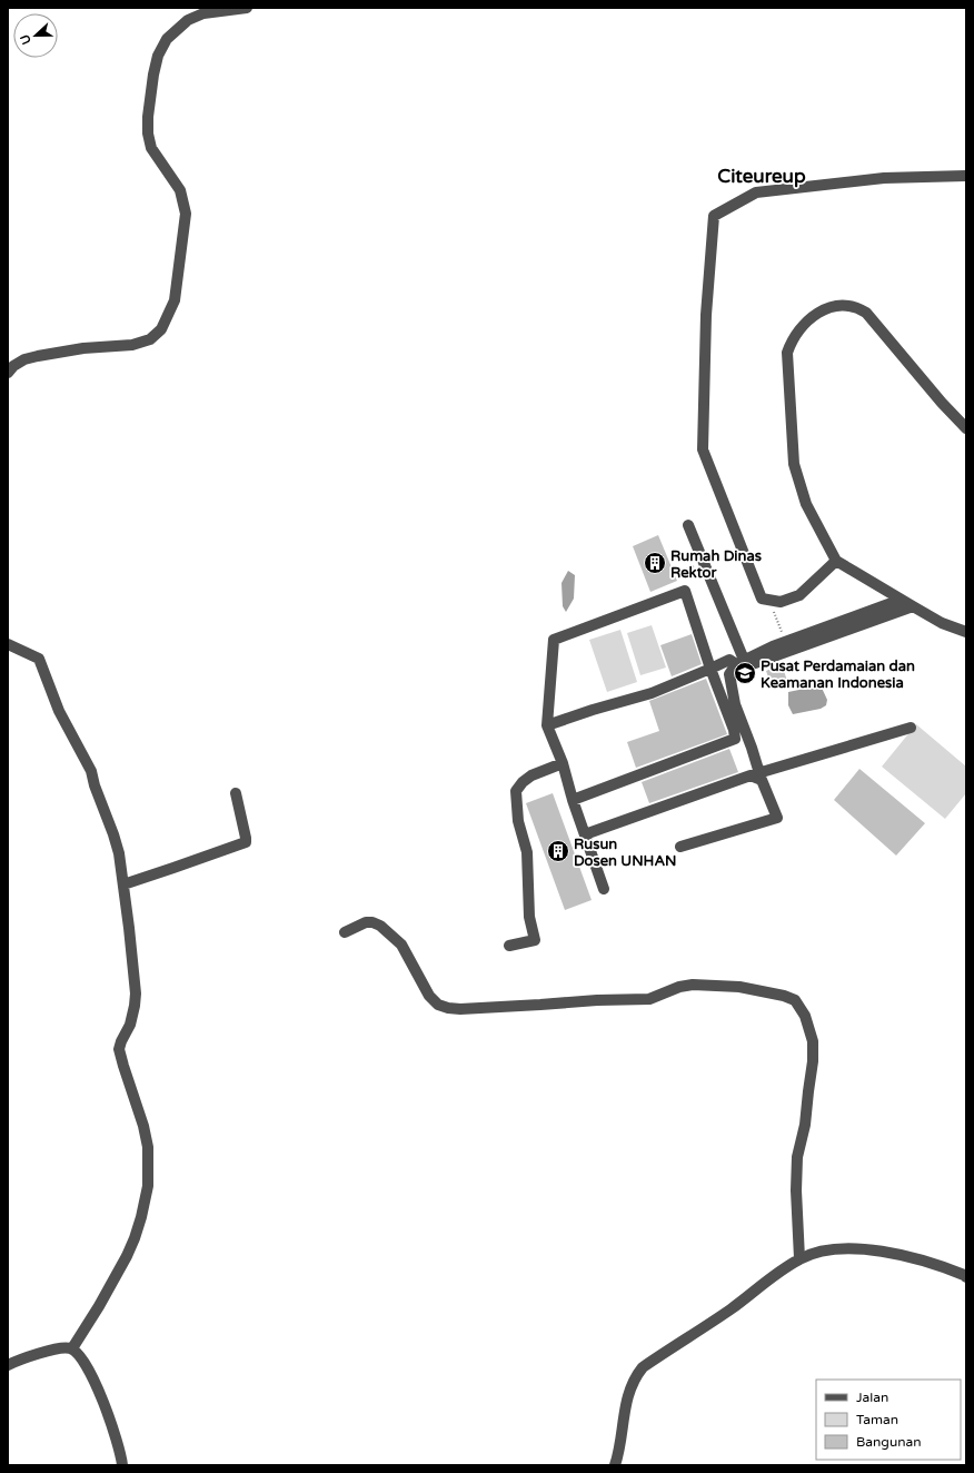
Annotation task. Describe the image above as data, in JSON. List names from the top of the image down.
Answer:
{
  "districts": ["Citeureup"],
  "places": {
    "building": ["Rumah Dinas Rektor", "Rusun Dosen UNHAN"],
    "school or university": ["Pusat Perdamaian dan Keamanan Indonesia"]
  },
  "legend": ["Jalan", "Taman", "Bangunan"],
  "north": "left"
}
